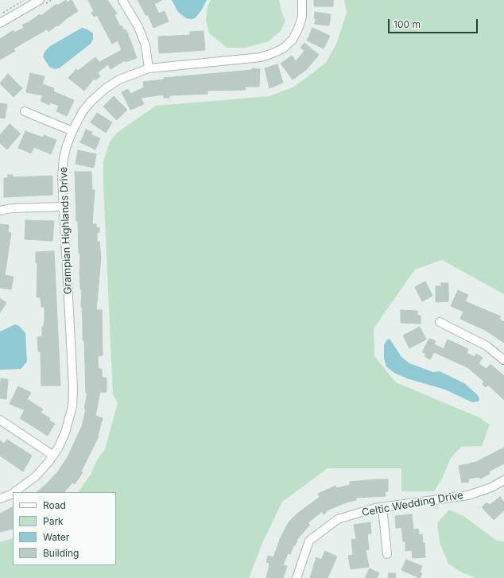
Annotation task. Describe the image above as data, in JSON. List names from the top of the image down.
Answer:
{
  "streets": {
    "street": ["Grampian Highlands Drive", "Celtic Wedding Drive"]
  },
  "legend": [
    "Road",
    "Park",
    "Water",
    "Building"
  ],
  "scale_bar": "100 m"
}
